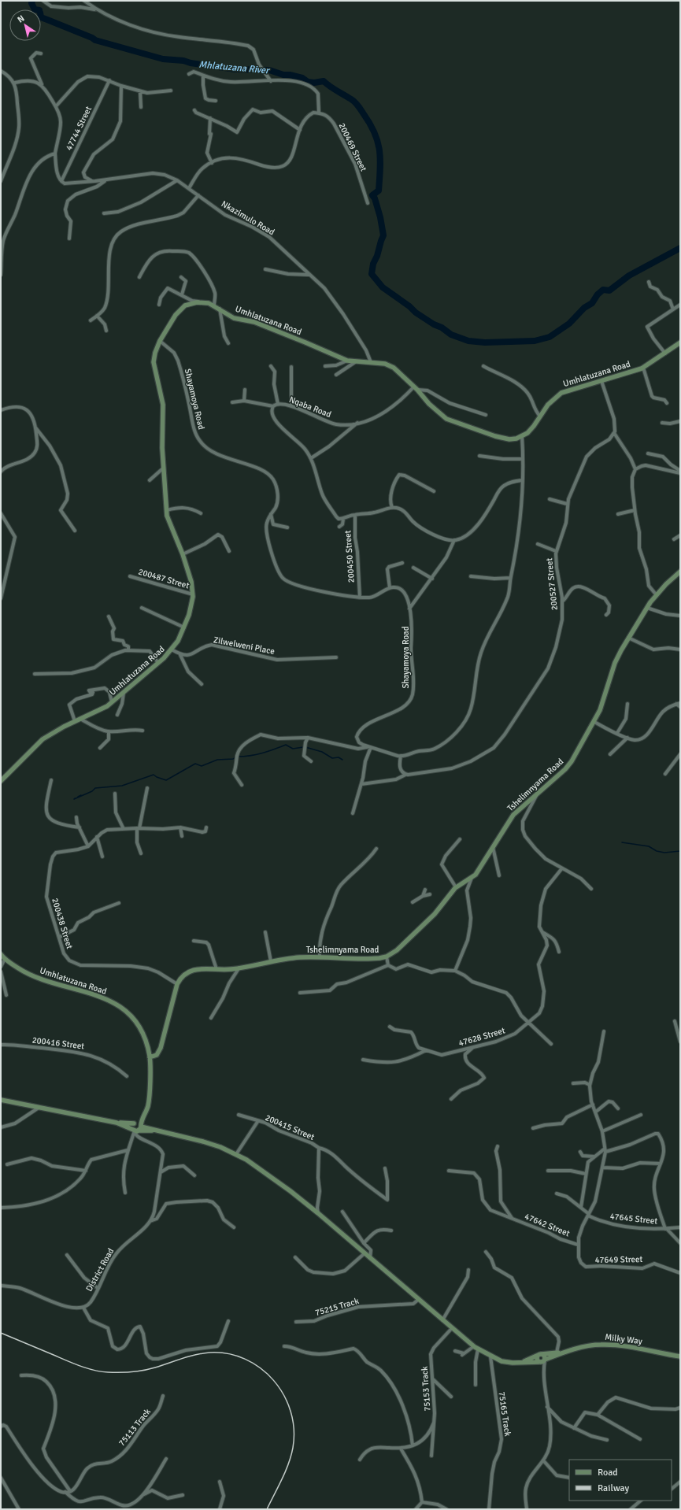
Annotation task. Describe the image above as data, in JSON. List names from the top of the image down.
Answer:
{
  "streets": {
    "street": [
      "47744 Street",
      "200469 Street",
      "Nkazimulo Road",
      "Umhlatuzana Road",
      "Shayamoya Road",
      "Nqaba Road",
      "200450 Street",
      "200487 Street",
      "200527 Street",
      "Zilwelweni Place",
      "Tshelimnyama Road",
      "200438 Street",
      "47628 Street",
      "200416 Street",
      "200415 Street",
      "47645 Street",
      "47642 Street",
      "47649 Street",
      "District Road",
      "75215 Track",
      "Milky Way",
      "75153 Track",
      "75165 Track",
      "75113 Track"
    ]
  },
  "crossings": [
    ["47744 Street", "Nkazimulo Road"],
    ["Nkazimulo Road", "Umhlatuzana Road"],
    ["Umhlatuzana Road", "Shayamoya Road"],
    ["Umhlatuzana Road", "Nqaba Road"],
    ["Umhlatuzana Road", "200487 Street"],
    ["Umhlatuzana Road", "Tshelimnyama Road"],
    ["Umhlatuzana Road", "Milky Way"],
    ["Shayamoya Road", "200450 Street"],
    ["Tshelimnyama Road", "200438 Street"],
    ["200415 Street", "Milky Way"],
    ["47645 Street", "47649 Street"],
    ["47642 Street", "47649 Street"],
    ["75215 Track", "Milky Way"],
    ["Milky Way", "75153 Track"],
    ["Milky Way", "75165 Track"]
  ],
  "water": ["Mhlatuzana River"],
  "legend": ["Road", "Railway"],
  "north": "top left"
}
